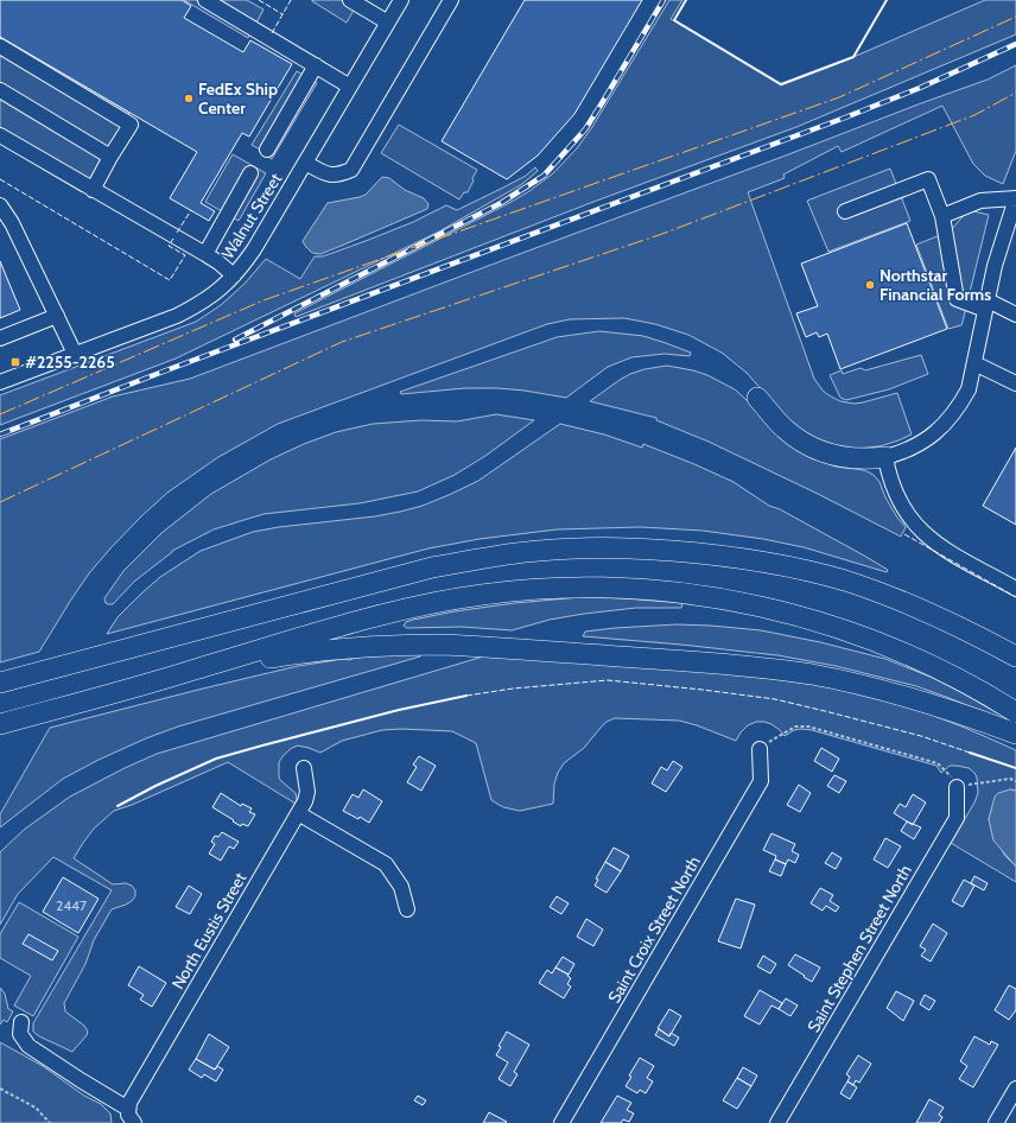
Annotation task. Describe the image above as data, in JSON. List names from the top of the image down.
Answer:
{
  "streets": {
    "street": [
      "Walnut Street",
      "Saint Croix Street North",
      "North Eustis Street",
      "Saint Stephen Street North"
    ]
  },
  "places": {
    "other": ["FedEx Ship Center", "Northstar Financial Forms"],
    "transit": ["#2255-2265"]
  },
  "house_numbers": ["2447"]
}
